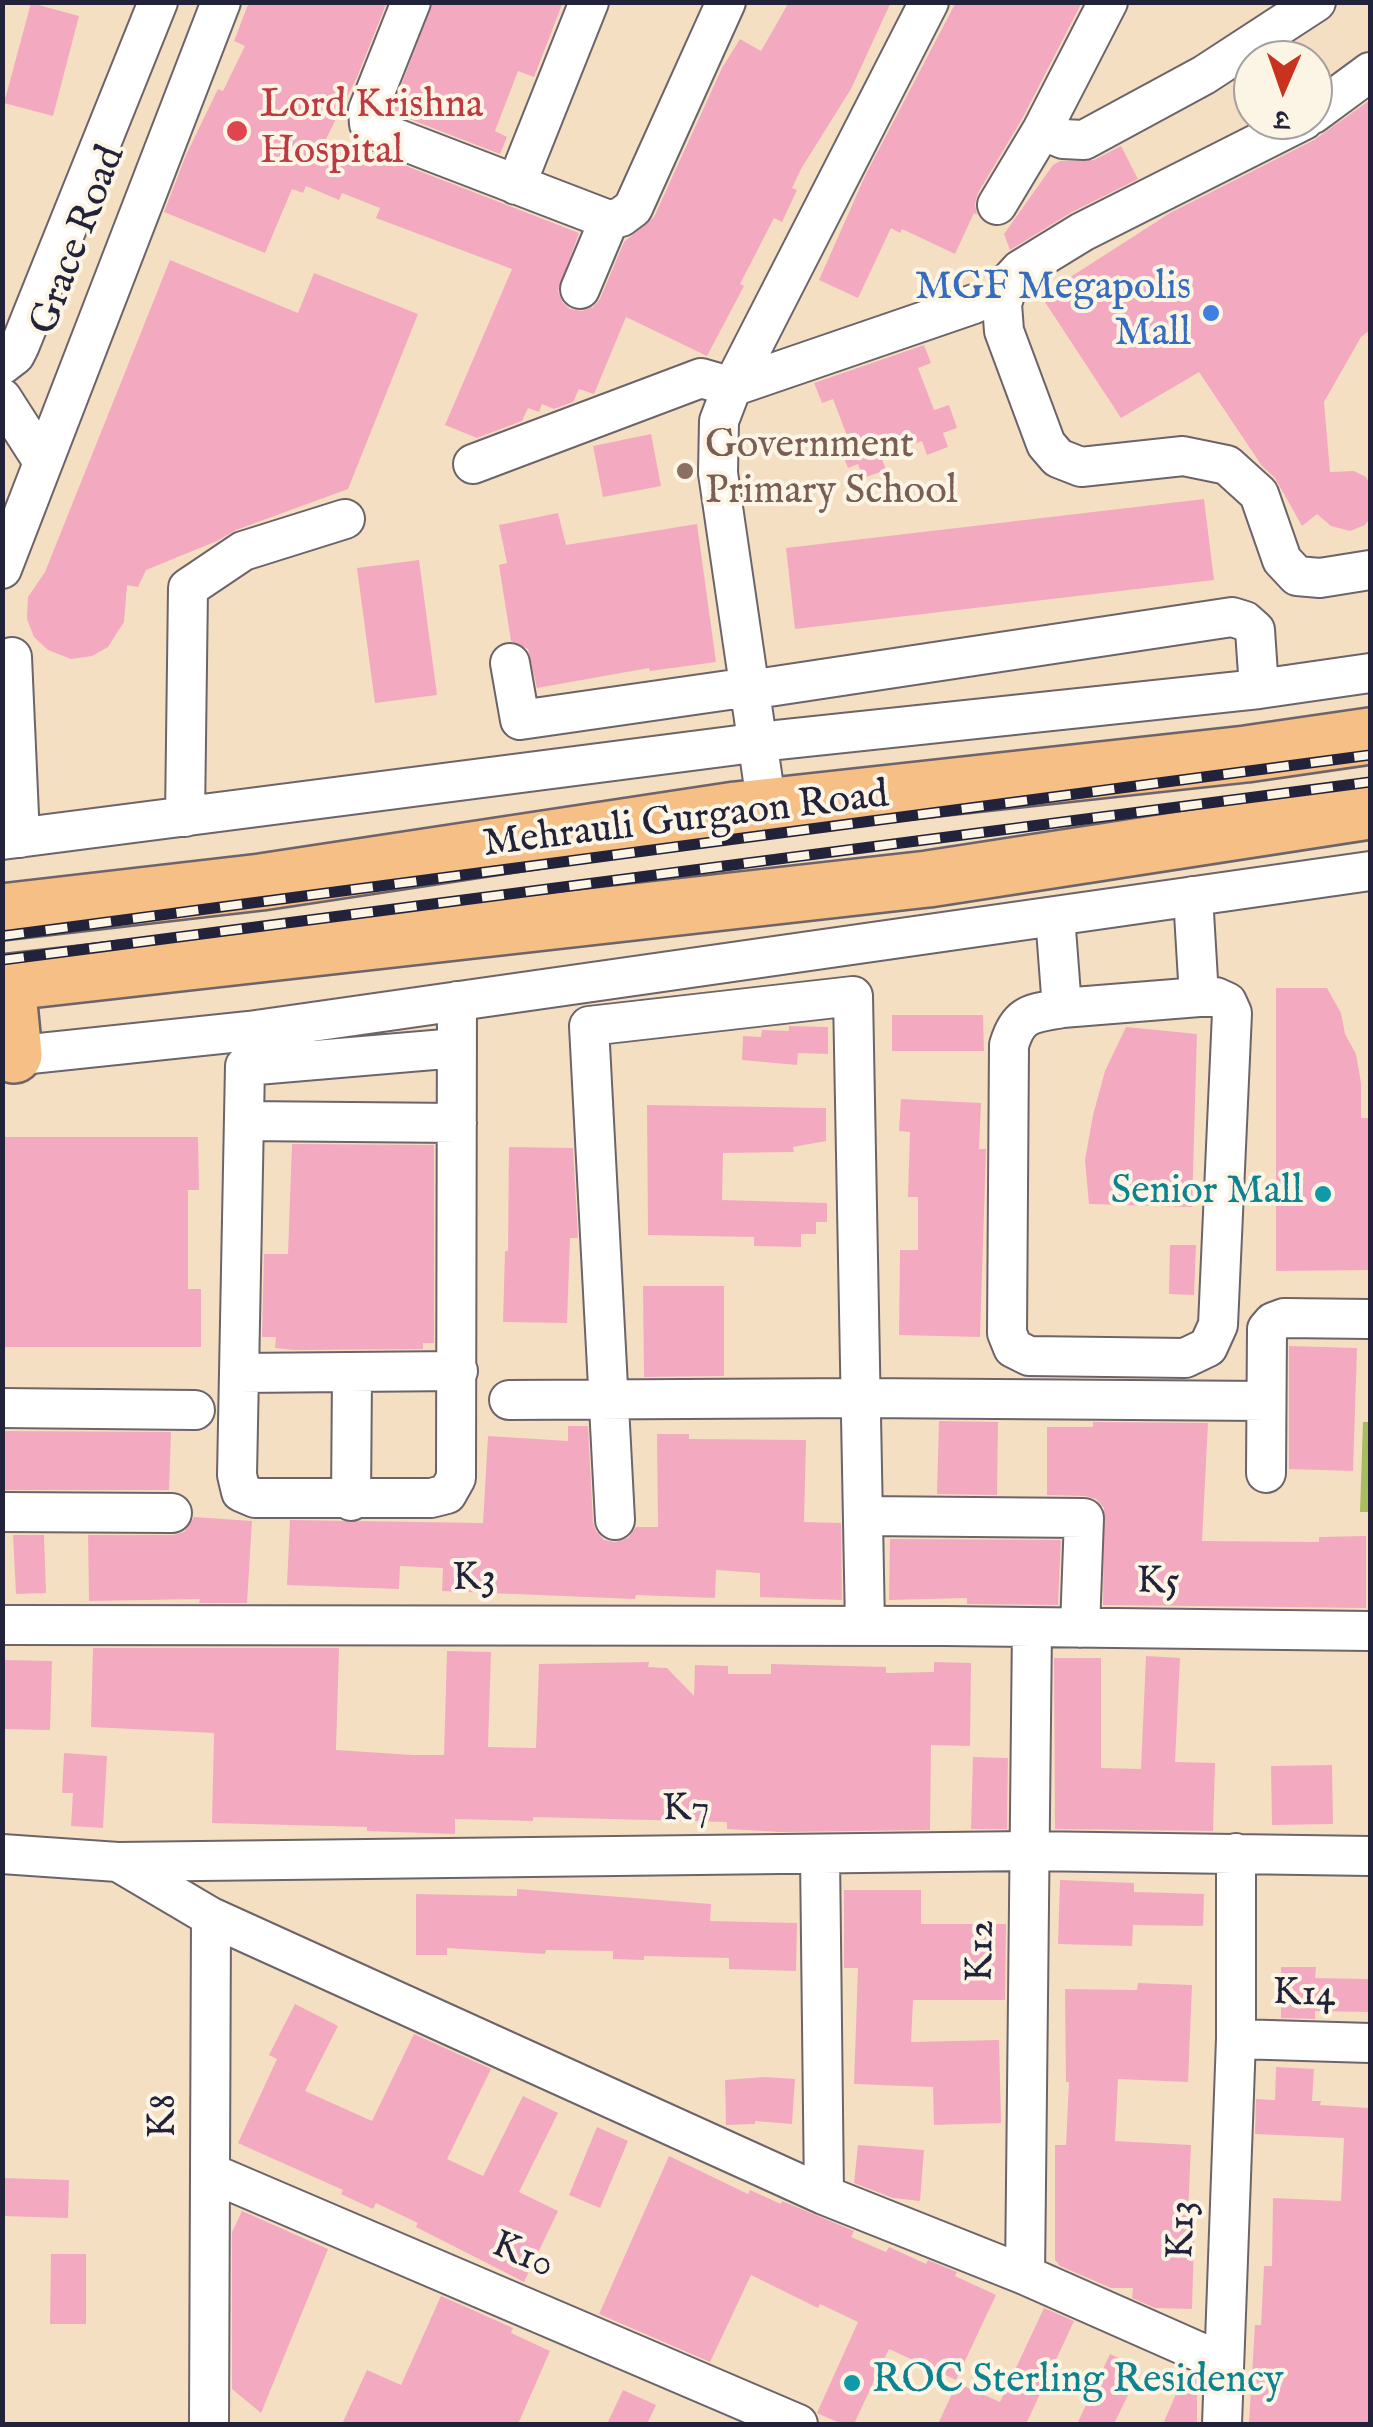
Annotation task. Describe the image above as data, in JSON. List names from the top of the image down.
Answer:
{
  "streets": {
    "highway": ["Mehrauli Gurgaon Road"],
    "street": [
      "Grace Road",
      "K3",
      "K5",
      "K7",
      "K12",
      "K14",
      "K8",
      "K13",
      "K10"
    ]
  },
  "crossings": [
    ["K3", "K5"],
    ["K5", "K12"],
    ["K7", "K12"],
    ["K7", "K13"],
    ["K14", "K13"],
    ["K8", "K10"]
  ],
  "places": [
    "Lord Krishna Hospital",
    "MGF Megapolis Mall",
    "Government Primary School",
    "Senior Mall",
    "ROC Sterling Residency"
  ],
  "north": "bottom"
}
